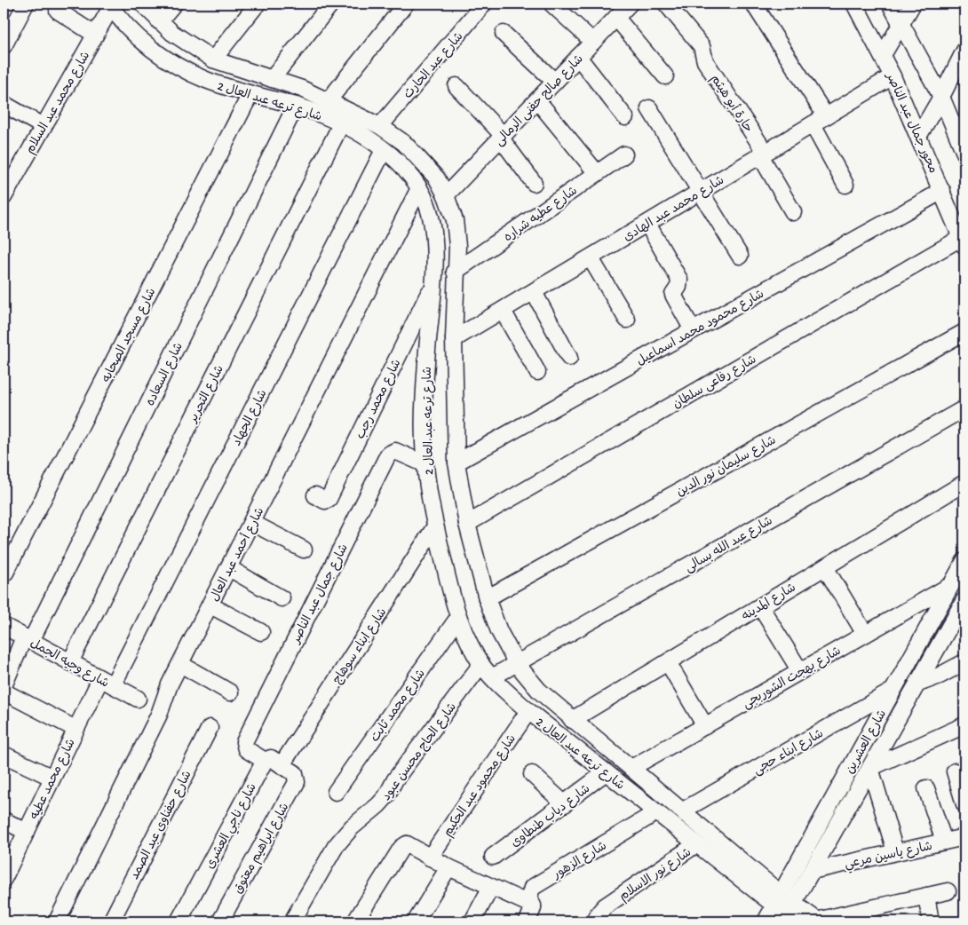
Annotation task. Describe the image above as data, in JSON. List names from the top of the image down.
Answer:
{
  "streets": {
    "street": [
      "شارع عبد الحارث",
      "شارع صالح حفنى الرمالى",
      "شارع ترعه عبد العال 2",
      "شارع محمد عبد السلام",
      "حارة أبو هيثم",
      "محور جمال عبد الناصر",
      "شارع محمد عبد الهادى",
      "شارع عطيه شراره",
      "شارع محمود محمد اسماعيل",
      "شارع مسجد الصحابه",
      "شارع السعاده",
      "شارع رفاعى سلطان",
      "شارع التحرير",
      "شارع محمد رجب",
      "شارع الجهاد",
      "شارع سليمان نور الدين",
      "شارع عبد الله بسالى",
      "شارع أحمد عبد العال",
      "شارع جمال عبد الناصر",
      "شارع المدينه",
      "شارع ابناء سوهاج",
      "شارع وجيه الجمل",
      "شارع بهجت الشوربجى",
      "شارع محمد ثابت",
      "شارع العشرين",
      "شارع الحاج محسن عبود",
      "شارع ابناء حجى",
      "شارع محمد عطيه",
      "شارع محمود عبد الحكيم",
      "شارع دياب طنطاوى",
      "شارع حفناوى عبد الصمد",
      "شارع ناجي العشرى",
      "شارع ابراهيم معتوق",
      "شارع ياسين مرعي",
      "شارع الزهور",
      "شارع نور الاسلام"
    ]
  },
  "crossings": [
    ["شارع عبد الحارث", "شارع ترعه عبد العال 2"],
    ["شارع صالح حفنى الرمالى", "شارع ترعه عبد العال 2"],
    ["شارع ترعه عبد العال 2", "شارع محمد عبد السلام"],
    ["شارع ترعه عبد العال 2", "شارع محمد عبد الهادى"],
    ["شارع ترعه عبد العال 2", "شارع عطيه شراره"],
    ["شارع ترعه عبد العال 2", "شارع محمود محمد اسماعيل"],
    ["شارع ترعه عبد العال 2", "شارع مسجد الصحابه"],
    ["شارع ترعه عبد العال 2", "شارع السعاده"],
    ["شارع ترعه عبد العال 2", "شارع رفاعى سلطان"],
    ["شارع ترعه عبد العال 2", "شارع التحرير"],
    ["شارع ترعه عبد العال 2", "شارع محمد رجب"],
    ["شارع ترعه عبد العال 2", "شارع الجهاد"],
    ["شارع ترعه عبد العال 2", "شارع سليمان نور الدين"],
    ["شارع ترعه عبد العال 2", "شارع عبد الله بسالى"],
    ["شارع ترعه عبد العال 2", "شارع أحمد عبد العال"],
    ["شارع ترعه عبد العال 2", "شارع جمال عبد الناصر"],
    ["شارع ترعه عبد العال 2", "شارع المدينه"],
    ["شارع ترعه عبد العال 2", "شارع ابناء سوهاج"],
    ["شارع ترعه عبد العال 2", "شارع بهجت الشوربجى"],
    ["شارع ترعه عبد العال 2", "شارع محمد ثابت"],
    ["شارع ترعه عبد العال 2", "شارع العشرين"],
    ["شارع ترعه عبد العال 2", "شارع الحاج محسن عبود"],
    ["شارع ترعه عبد العال 2", "شارع ابناء حجى"],
    ["شارع ترعه عبد العال 2", "شارع محمود عبد الحكيم"],
    ["شارع ترعه عبد العال 2", "شارع دياب طنطاوى"],
    ["شارع ترعه عبد العال 2", "شارع الزهور"],
    ["شارع ترعه عبد العال 2", "شارع نور الاسلام"],
    ["حارة أبو هيثم", "شارع محمد عبد الهادى"],
    ["محور جمال عبد الناصر", "شارع محمد عبد الهادى"],
    ["محور جمال عبد الناصر", "شارع محمود محمد اسماعيل"],
    ["محور جمال عبد الناصر", "شارع رفاعى سلطان"],
    ["شارع السعاده", "شارع وجيه الجمل"],
    ["شارع التحرير", "شارع وجيه الجمل"],
    ["شارع الجهاد", "شارع وجيه الجمل"],
    ["شارع الجهاد", "شارع محمد عطيه"],
    ["شارع جمال عبد الناصر", "شارع ناجي العشرى"],
    ["شارع ابناء سوهاج", "شارع ابراهيم معتوق"],
    ["شارع وجيه الجمل", "شارع محمد عطيه"],
    ["شارع بهجت الشوربجى", "شارع العشرين"],
    ["شارع العشرين", "شارع ابناء حجى"],
    ["شارع العشرين", "شارع ياسين مرعي"]
  ]
}
